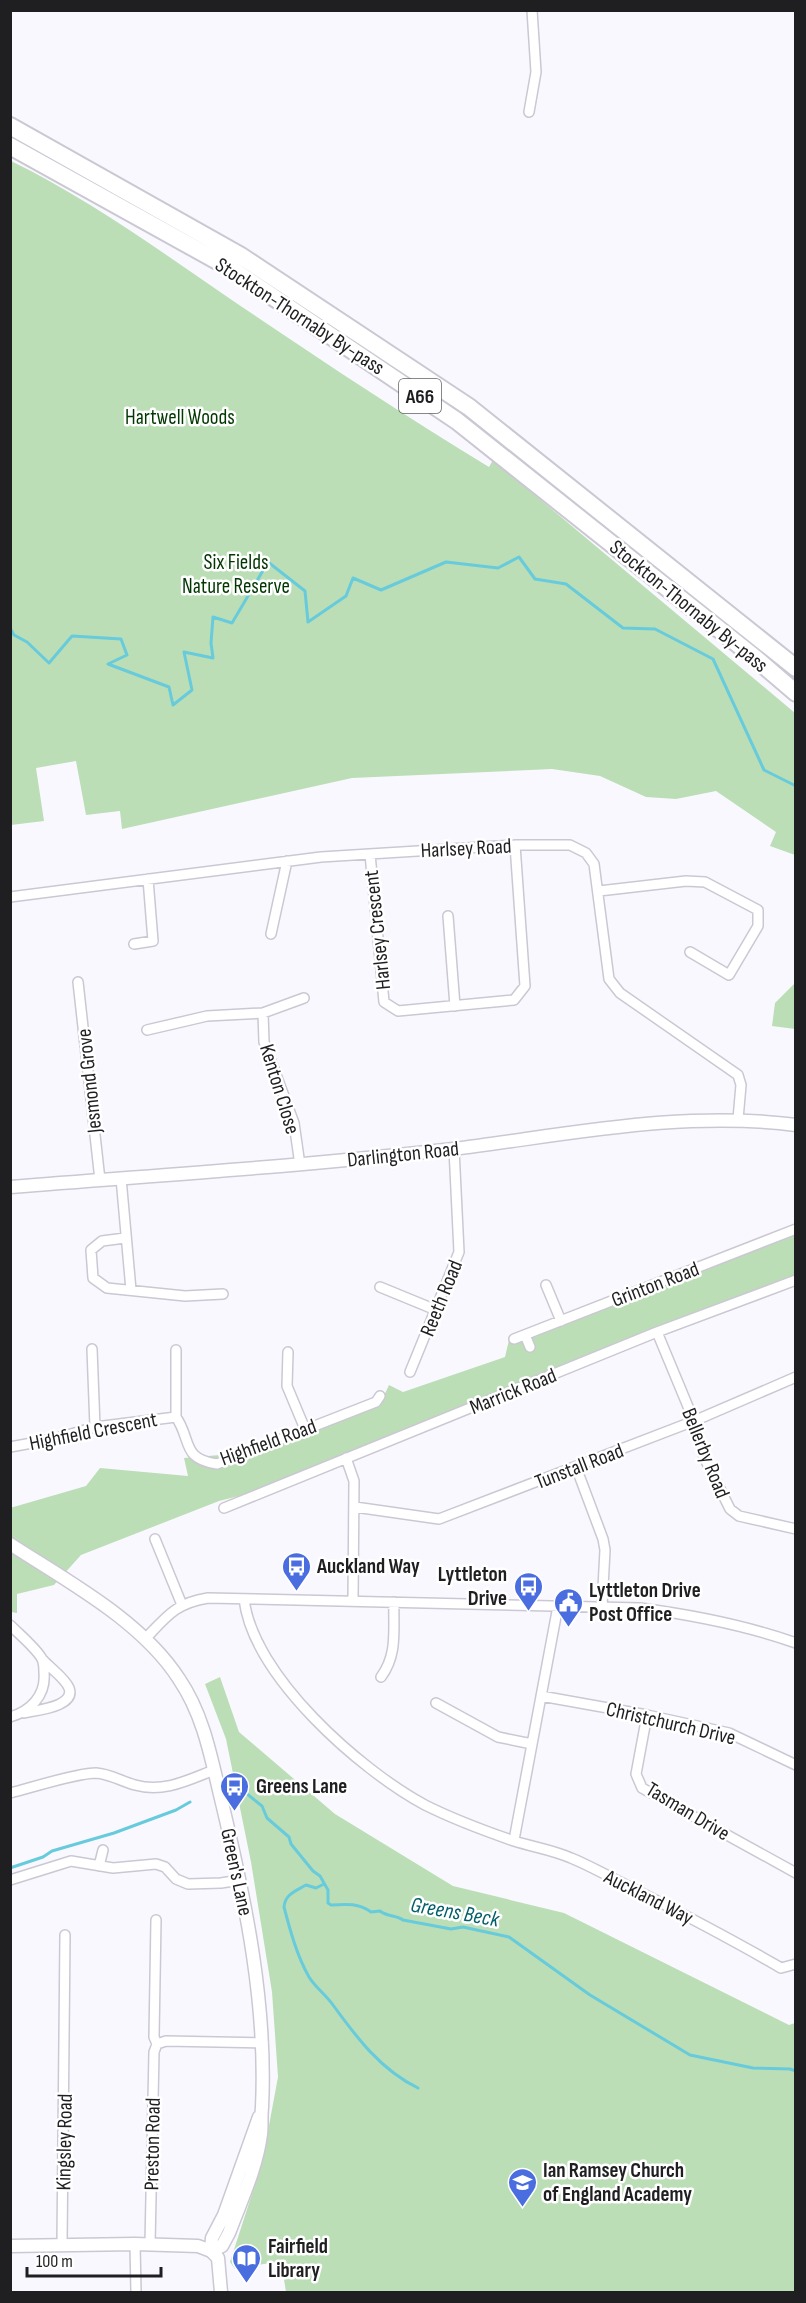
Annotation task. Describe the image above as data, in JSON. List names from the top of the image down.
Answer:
{
  "streets": {
    "highway": ["Stockton-Thornaby By-pass", "A66"],
    "street": [
      "Harlsey Road",
      "Harlsey Crescent",
      "Jesmond Grove",
      "Kenton Close",
      "Darlington Road",
      "Grinton Road",
      "Reeth Road",
      "Marrick Road",
      "Highfield Crescent",
      "Highfield Road",
      "Bellerby Road",
      "Tunstall Road",
      "Christchurch Drive",
      "Tasman Drive",
      "Green's Lane",
      "Auckland Way",
      "Kingsley Road",
      "Preston Road"
    ]
  },
  "crossings": [
    ["Harlsey Road", "Harlsey Crescent"],
    ["Harlsey Road", "Darlington Road"],
    ["Jesmond Grove", "Darlington Road"],
    ["Kenton Close", "Darlington Road"],
    ["Darlington Road", "Reeth Road"],
    ["Marrick Road", "Bellerby Road"],
    ["Highfield Crescent", "Highfield Road"],
    ["Bellerby Road", "Tunstall Road"],
    ["Christchurch Drive", "Tasman Drive"]
  ],
  "water": ["Greens Beck"],
  "parks": ["Hartwell Woods", "Six Fields Nature Reserve"],
  "places": {
    "bus stop": ["Auckland Way", "Lyttleton Drive", "Greens Lane"],
    "public building": ["Lyttleton Drive Post Office"],
    "school or university": ["Ian Ramsey Church of England Academy"],
    "library": ["Fairfield Library"]
  },
  "scale_bar": "100 m"
}
